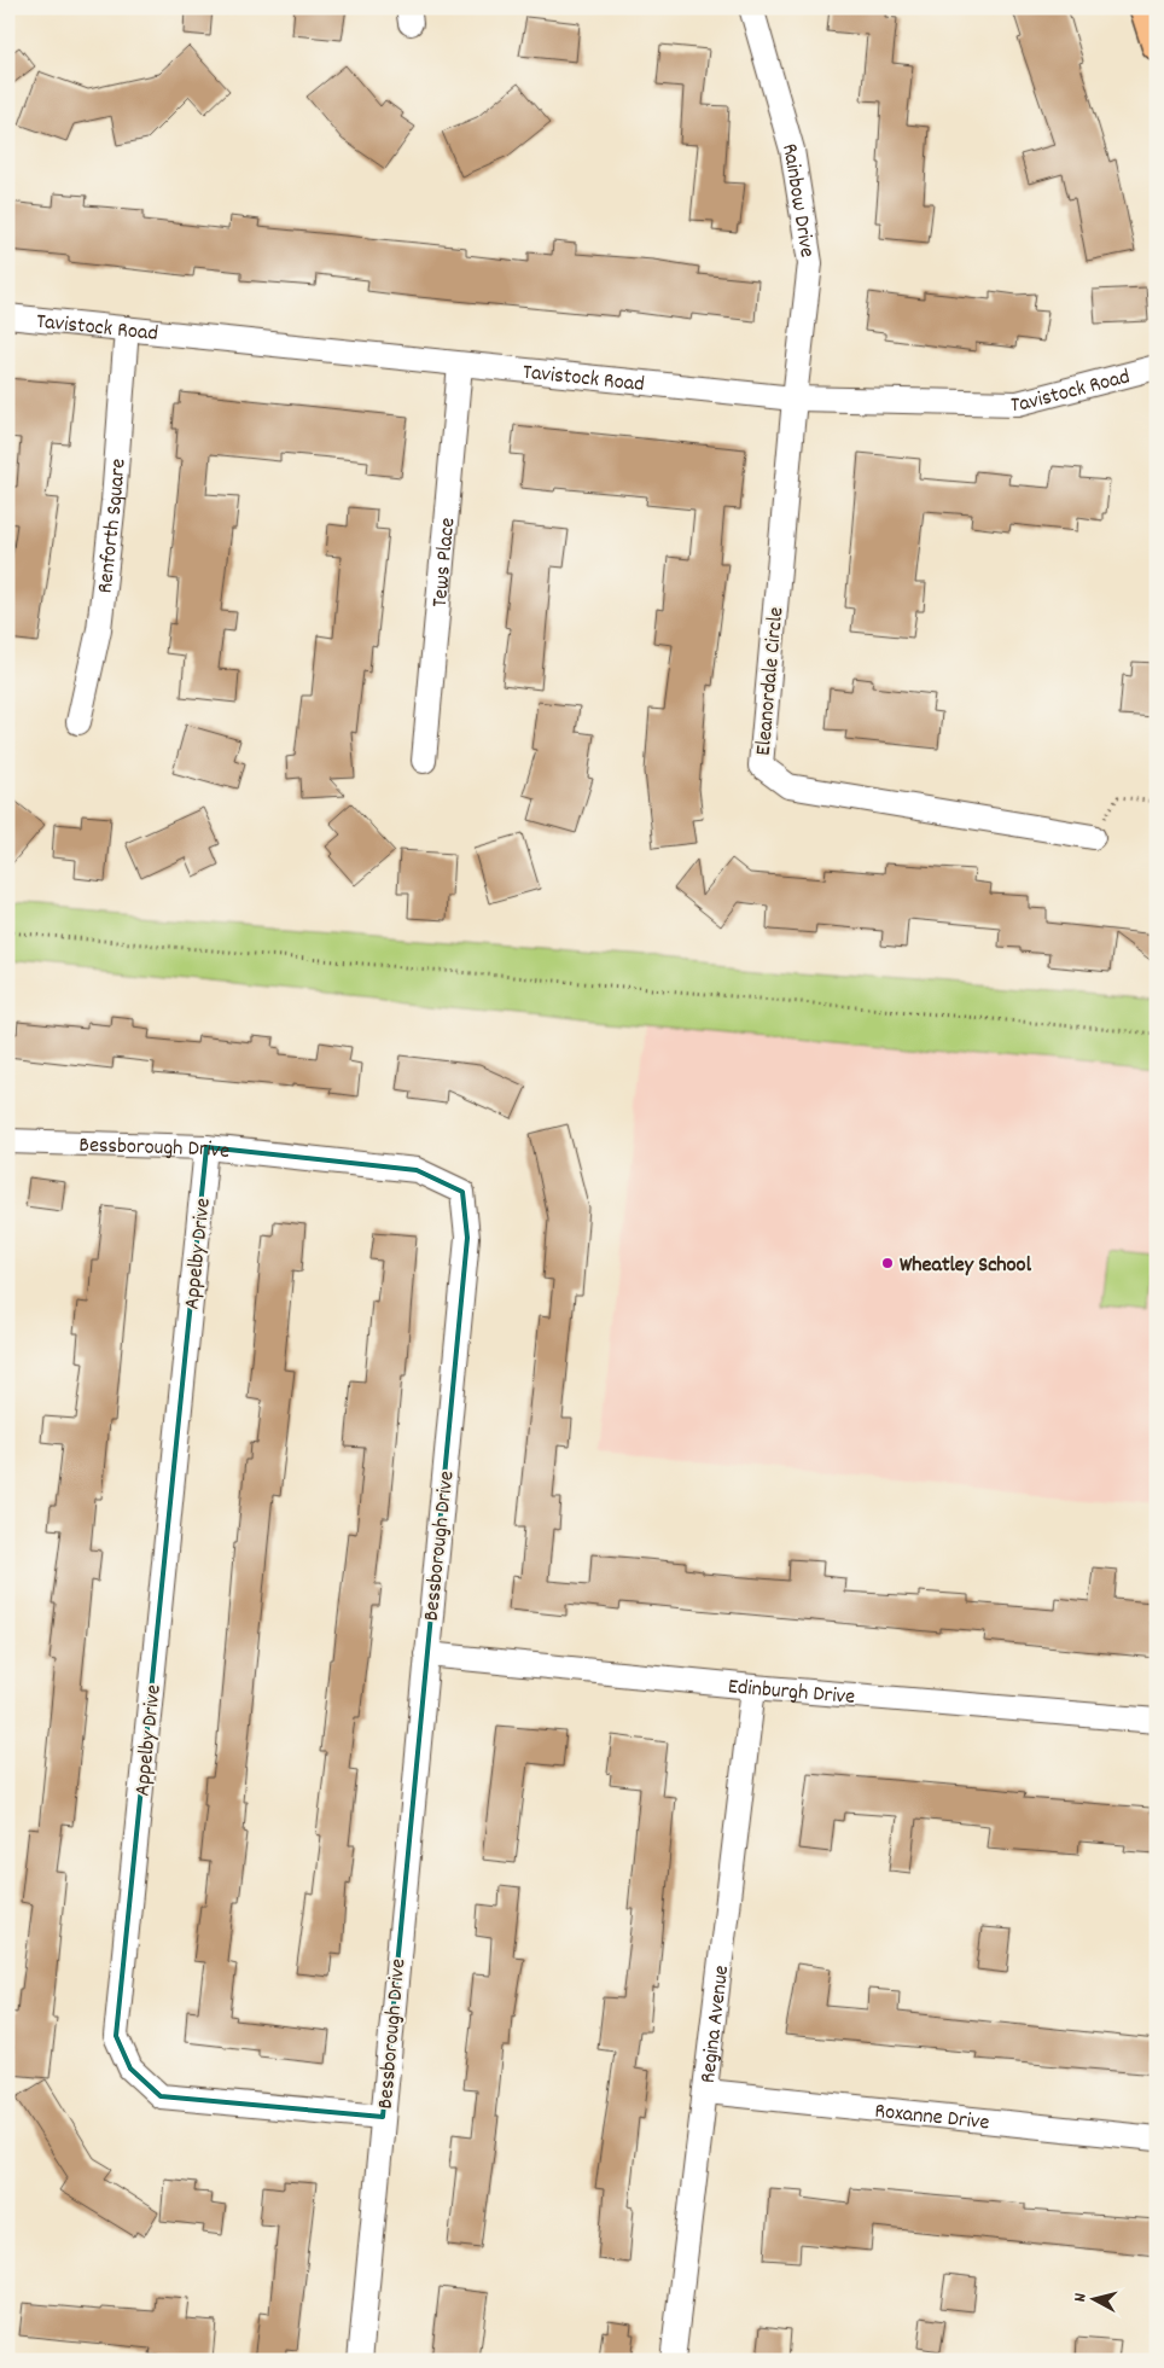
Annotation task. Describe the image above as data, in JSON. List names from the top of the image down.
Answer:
{
  "streets": {
    "street": [
      "Rainbow Drive",
      "Tavistock Road",
      "Renforth Square",
      "Tews Place",
      "Eleanordale Circle",
      "Bessborough Drive",
      "Appelby Drive",
      "Edinburgh Drive",
      "Regina Avenue",
      "Roxanne Drive"
    ]
  },
  "crossings": [
    ["Rainbow Drive", "Tavistock Road"],
    ["Rainbow Drive", "Eleanordale Circle"],
    ["Tavistock Road", "Renforth Square"],
    ["Tavistock Road", "Tews Place"],
    ["Tavistock Road", "Eleanordale Circle"],
    ["Bessborough Drive", "Appelby Drive"],
    ["Bessborough Drive", "Edinburgh Drive"],
    ["Edinburgh Drive", "Regina Avenue"],
    ["Regina Avenue", "Roxanne Drive"]
  ],
  "places": ["Wheatley School"],
  "north": "left"
}
